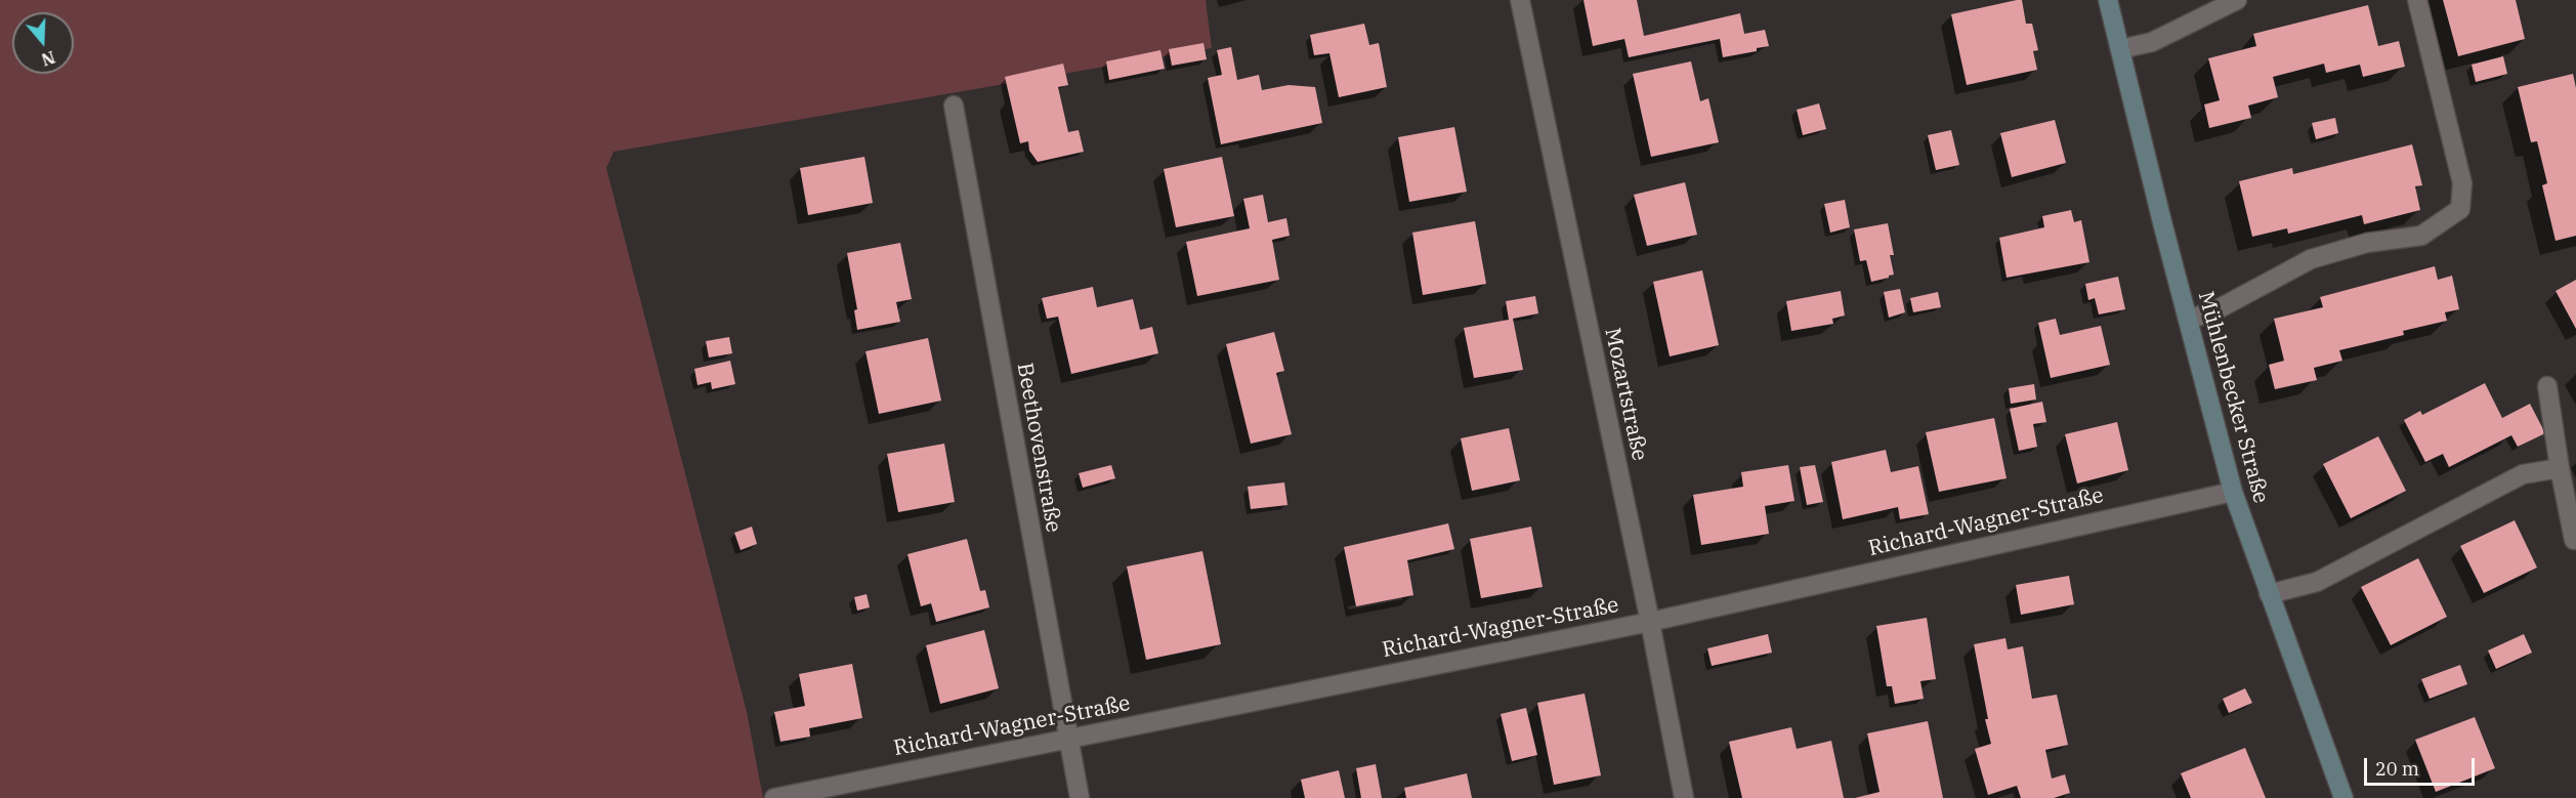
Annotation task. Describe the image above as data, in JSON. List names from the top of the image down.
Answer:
{
  "streets": {
    "main road": ["Mühlenbecker Straße"],
    "street": ["Mozartstraße", "Beethovenstraße", "Richard-Wagner-Straße"]
  },
  "crossings": [
    ["Mozartstraße", "Richard-Wagner-Straße"],
    ["Mühlenbecker Straße", "Richard-Wagner-Straße"],
    ["Beethovenstraße", "Richard-Wagner-Straße"]
  ],
  "scale_bar": "20 m",
  "north": "bottom"
}
